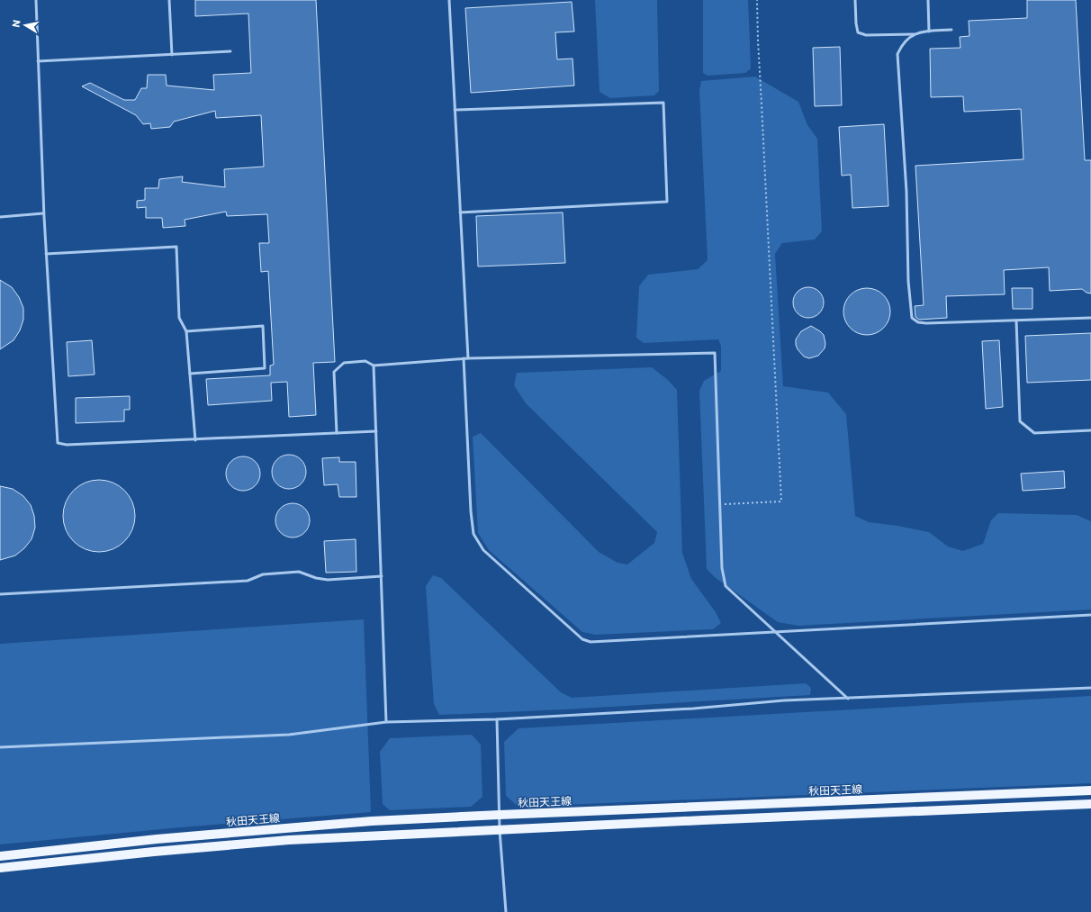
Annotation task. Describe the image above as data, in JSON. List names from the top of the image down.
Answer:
{
  "streets": {
    "main road": ["秋田天王線"]
  },
  "north": "left"
}
